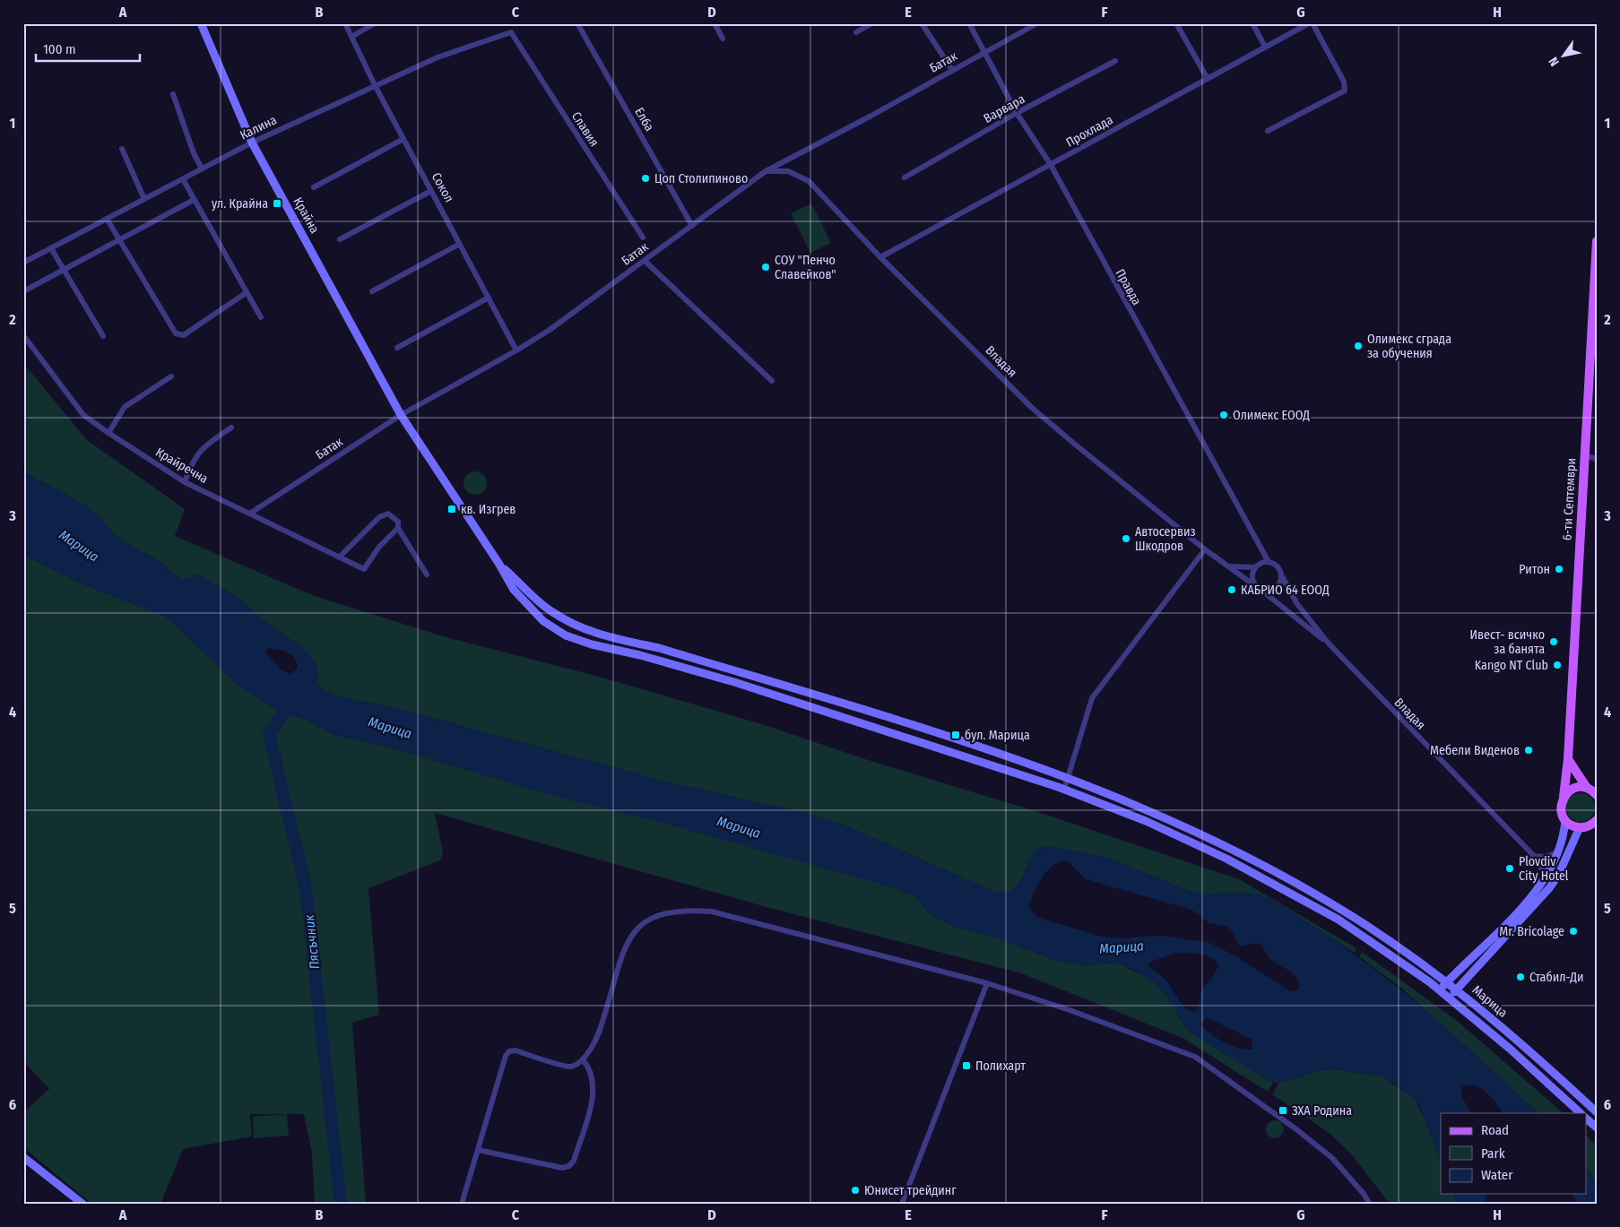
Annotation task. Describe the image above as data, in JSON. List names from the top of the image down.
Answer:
{
  "streets": {
    "main road": ["6-ти Септември"],
    "street": [
      "Батак",
      "Варвара",
      "Елба",
      "Калина",
      "Славия",
      "Прохлада",
      "Сокол",
      "Крайна",
      "Правда",
      "Владая",
      "Крайречна",
      "Марица"
    ]
  },
  "crossings": [
    ["Батак", "Елба"],
    ["Батак", "Сокол"],
    ["Батак", "Крайна"],
    ["Батак", "Правда"],
    ["Батак", "Владая"],
    ["Батак", "Крайречна"],
    ["Батак", "Марица"],
    ["Варвара", "Правда"],
    ["Калина", "Славия"],
    ["Калина", "Сокол"],
    ["Калина", "Крайна"],
    ["Прохлада", "Правда"],
    ["Прохлада", "Владая"],
    ["Крайна", "Марица"],
    ["Правда", "Владая"]
  ],
  "water": ["Марица", "Пясъчник"],
  "places": {
    "other": [
      "Цоп Столипиново",
      "СОУ \"Пенчо Славейков\"",
      "Олимекс сграда за обучения",
      "Олимекс ЕООД",
      "Автосервиз Шкодров",
      "Ритон",
      "КАБРИО 64 ЕООД",
      "Ивест- всичко за банята",
      "Kango NT Club",
      "Мебели Виденов",
      "Plovdiv City Hotel",
      "Mr. Bricolage",
      "Стабил-Ди",
      "Юнисет трейдинг"
    ],
    "transit": [
      "ул. Крайна",
      "кв. Изгрев",
      "бул. Марица",
      "Полихарт",
      "ЗХА Родина"
    ]
  },
  "legend": ["Road", "Park", "Water"],
  "scale_bar": "100 m",
  "north": "bottom left",
  "grid": {
    "columns": [
      "A",
      "B",
      "C",
      "D",
      "E",
      "F",
      "G",
      "H"
    ],
    "rows": [
      "1",
      "2",
      "3",
      "4",
      "5",
      "6"
    ]
  }
}
